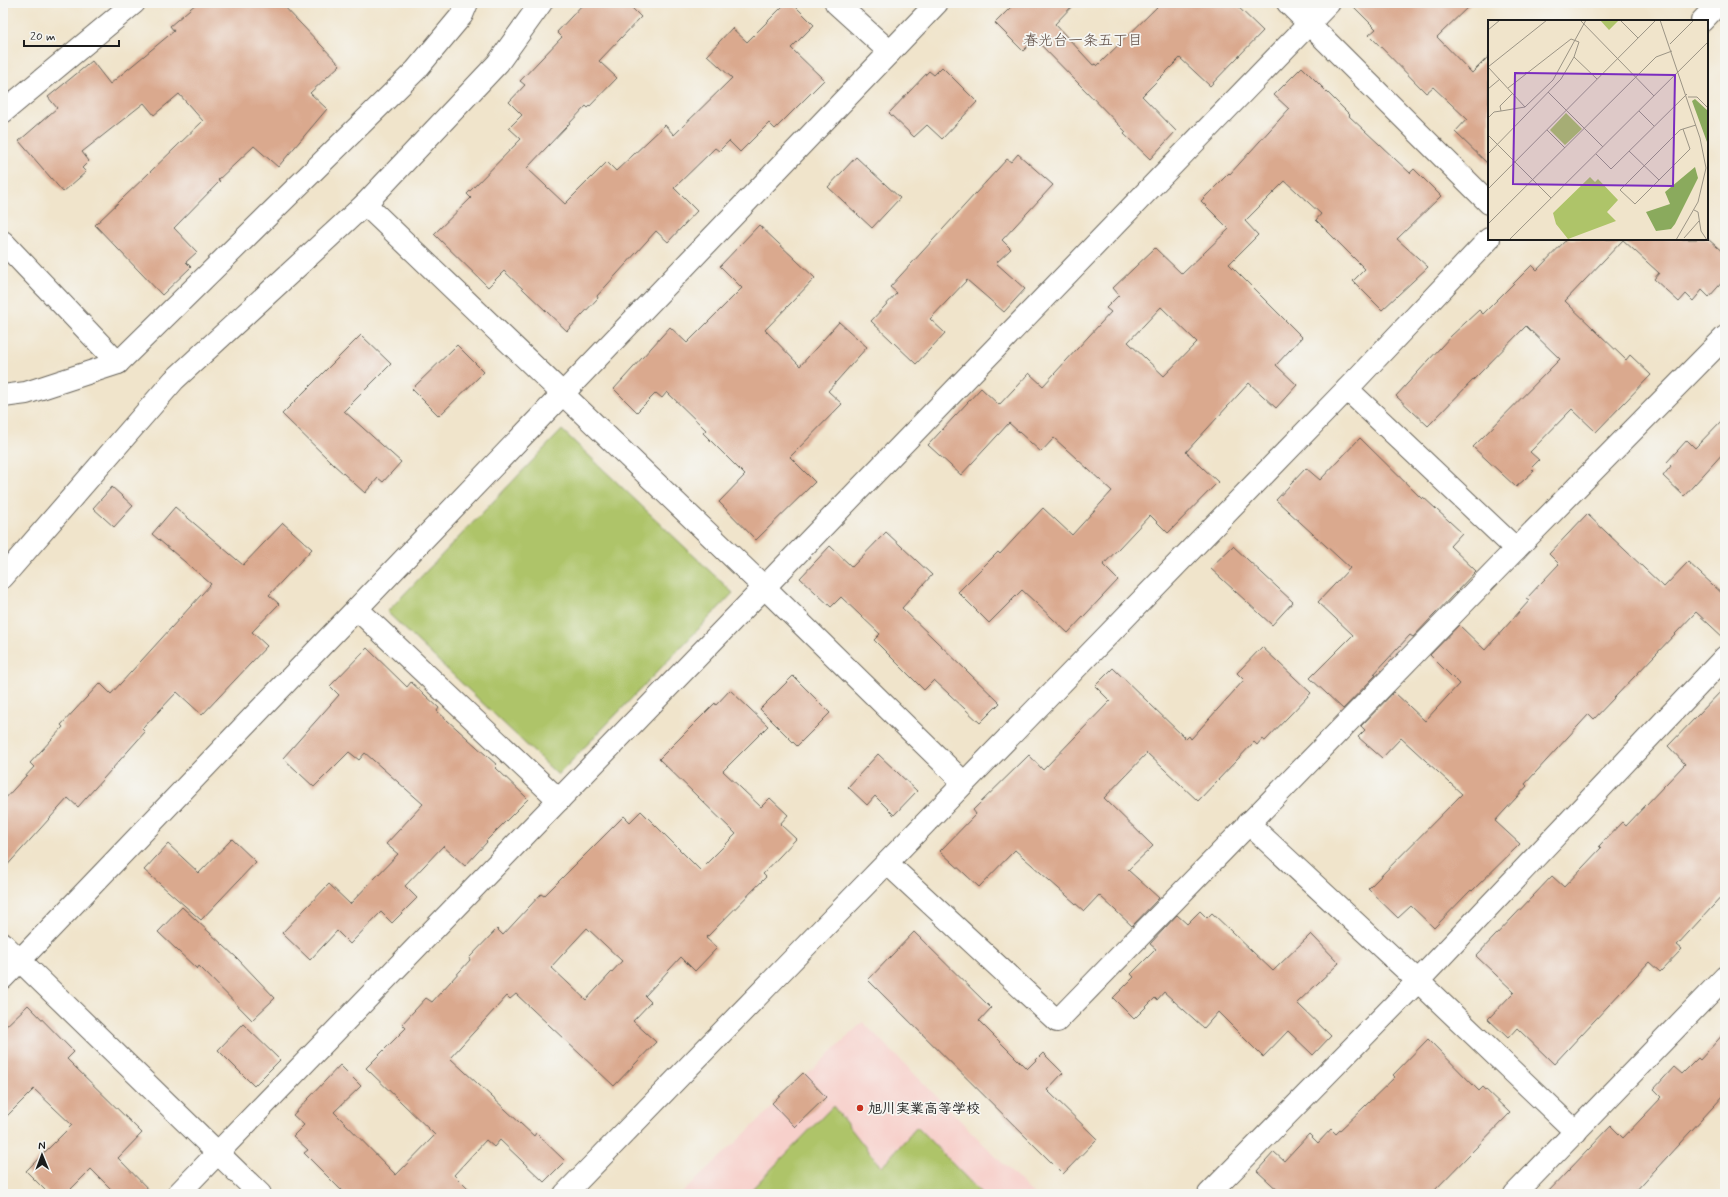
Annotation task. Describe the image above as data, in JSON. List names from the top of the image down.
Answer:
{
  "districts": ["春光台一条五丁目"],
  "places": ["旭川実業高等学校"],
  "scale_bar": "20 m",
  "north": "top"
}
